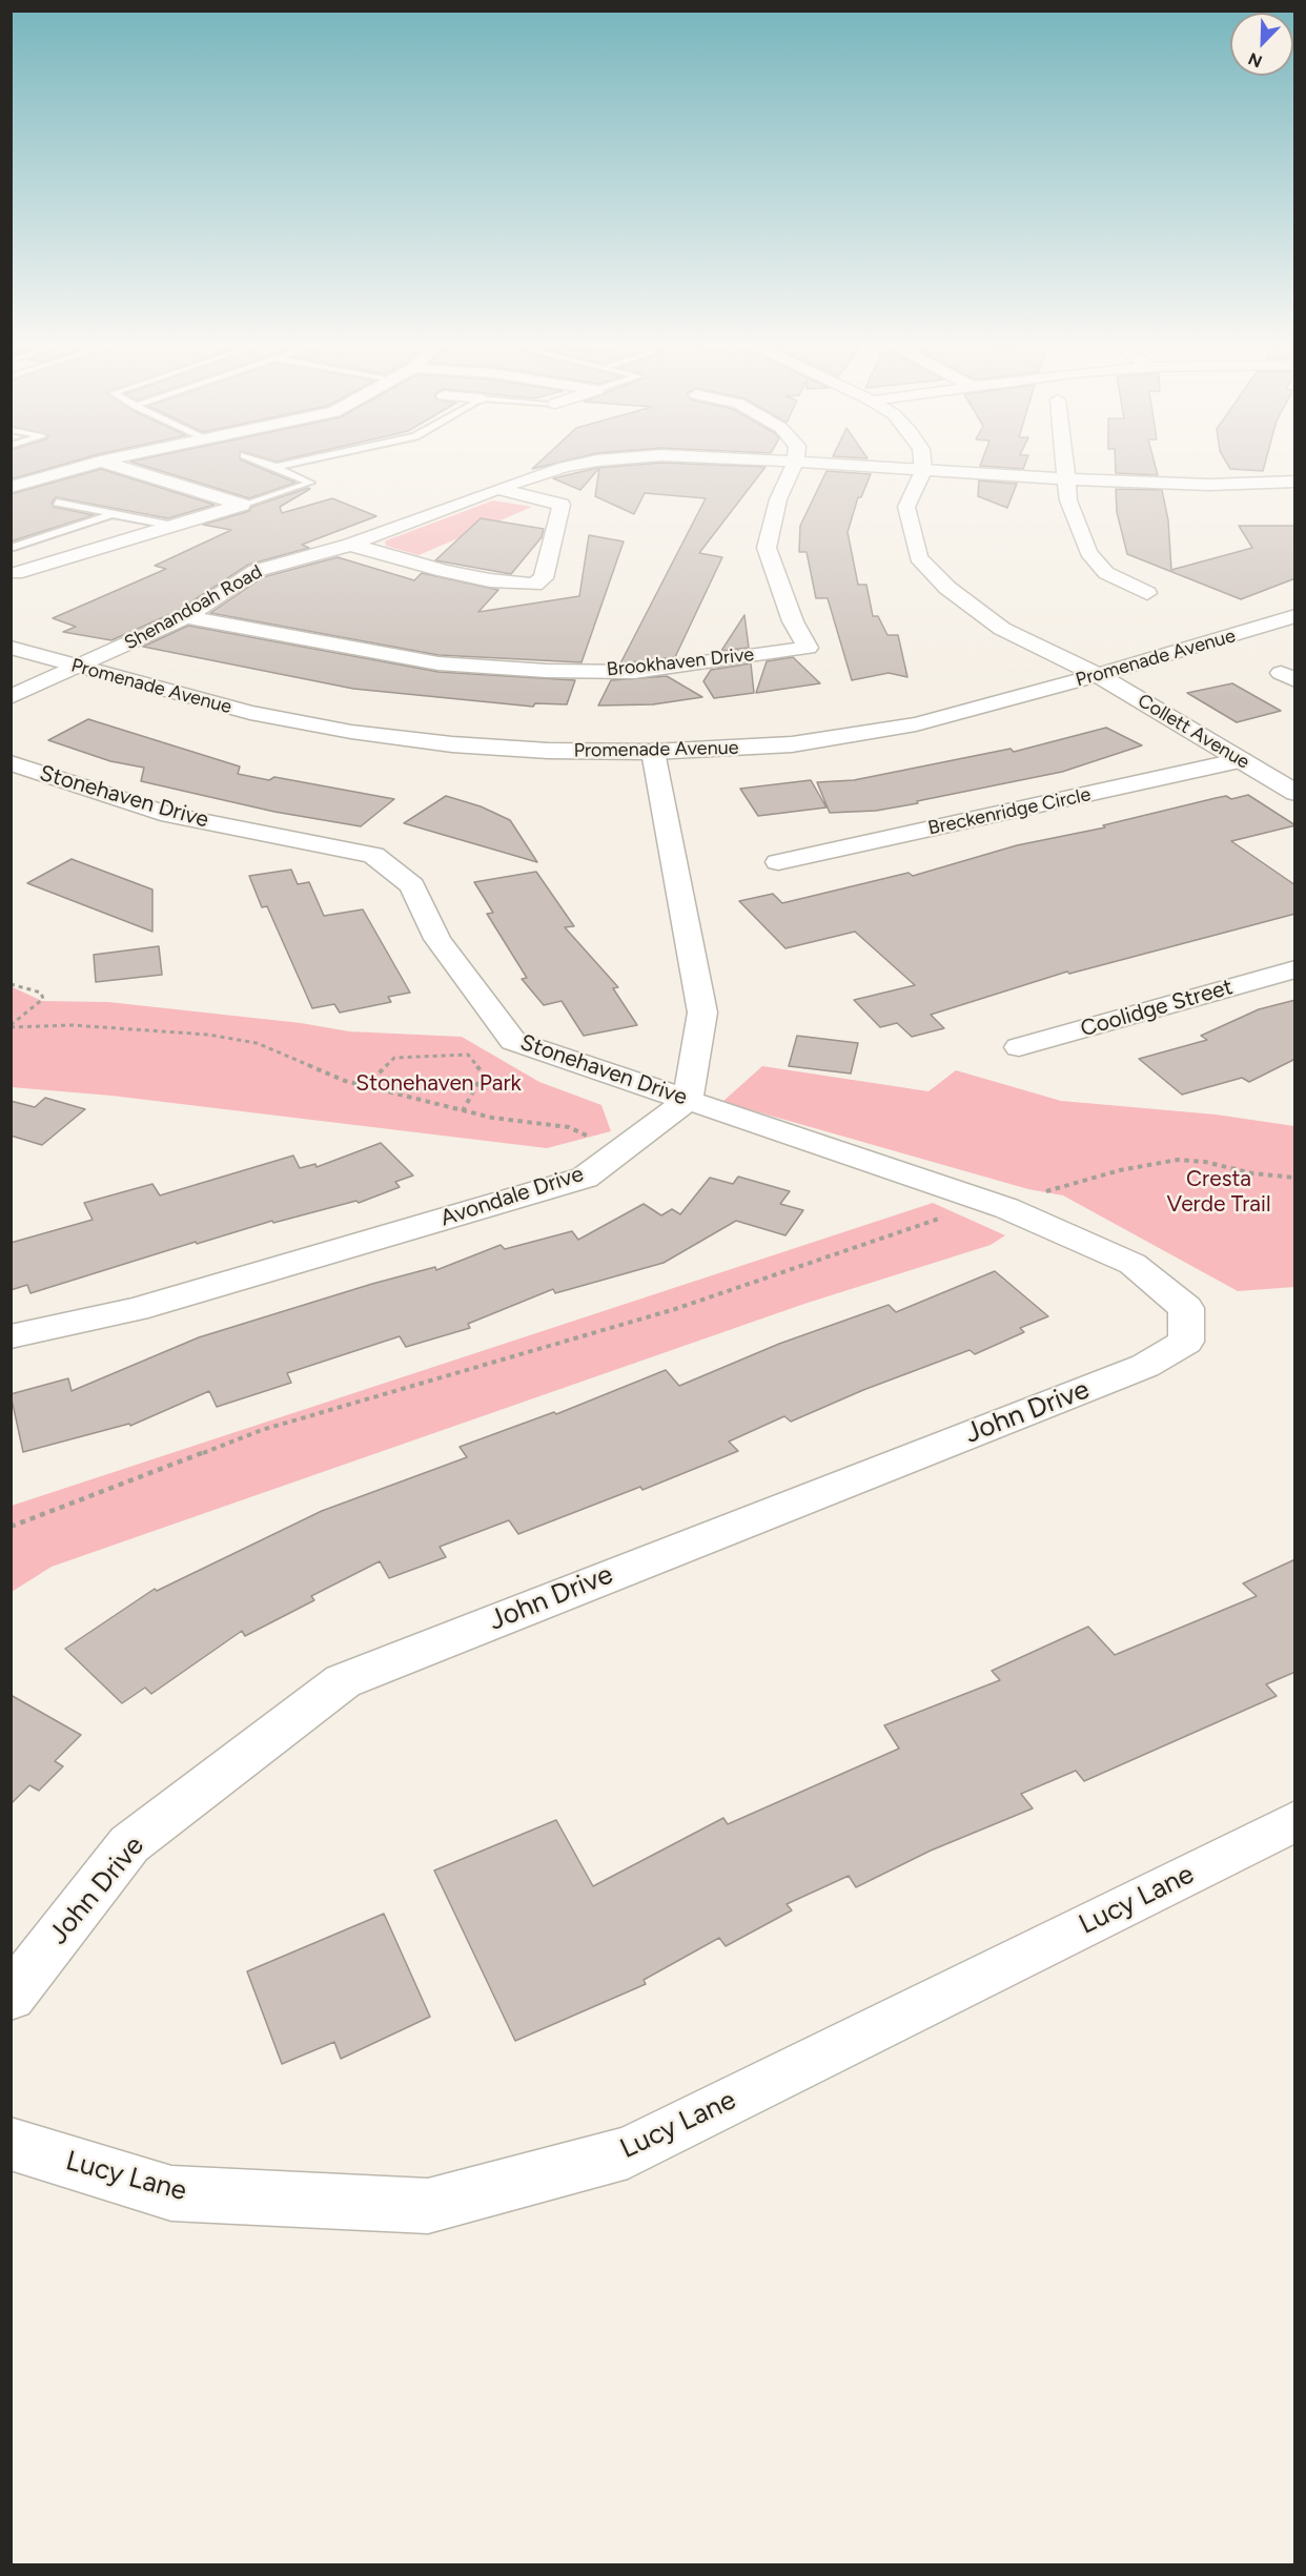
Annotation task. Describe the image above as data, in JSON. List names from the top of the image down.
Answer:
{
  "streets": {
    "street": [
      "Shenandoah Road",
      "Promenade Avenue",
      "Brookhaven Drive",
      "Collett Avenue",
      "Stonehaven Drive",
      "Breckenridge Circle",
      "Coolidge Street",
      "Avondale Drive",
      "John Drive",
      "Lucy Lane"
    ]
  },
  "crossings": [
    ["Shenandoah Road", "Promenade Avenue"],
    ["Shenandoah Road", "Brookhaven Drive"],
    ["Shenandoah Road", "Collett Avenue"],
    ["Promenade Avenue", "Collett Avenue"],
    ["Collett Avenue", "Breckenridge Circle"],
    ["Stonehaven Drive", "Avondale Drive"],
    ["Stonehaven Drive", "John Drive"]
  ],
  "parks": ["Stonehaven Park", "Cresta Verde Trail"],
  "north": "bottom left"
}
